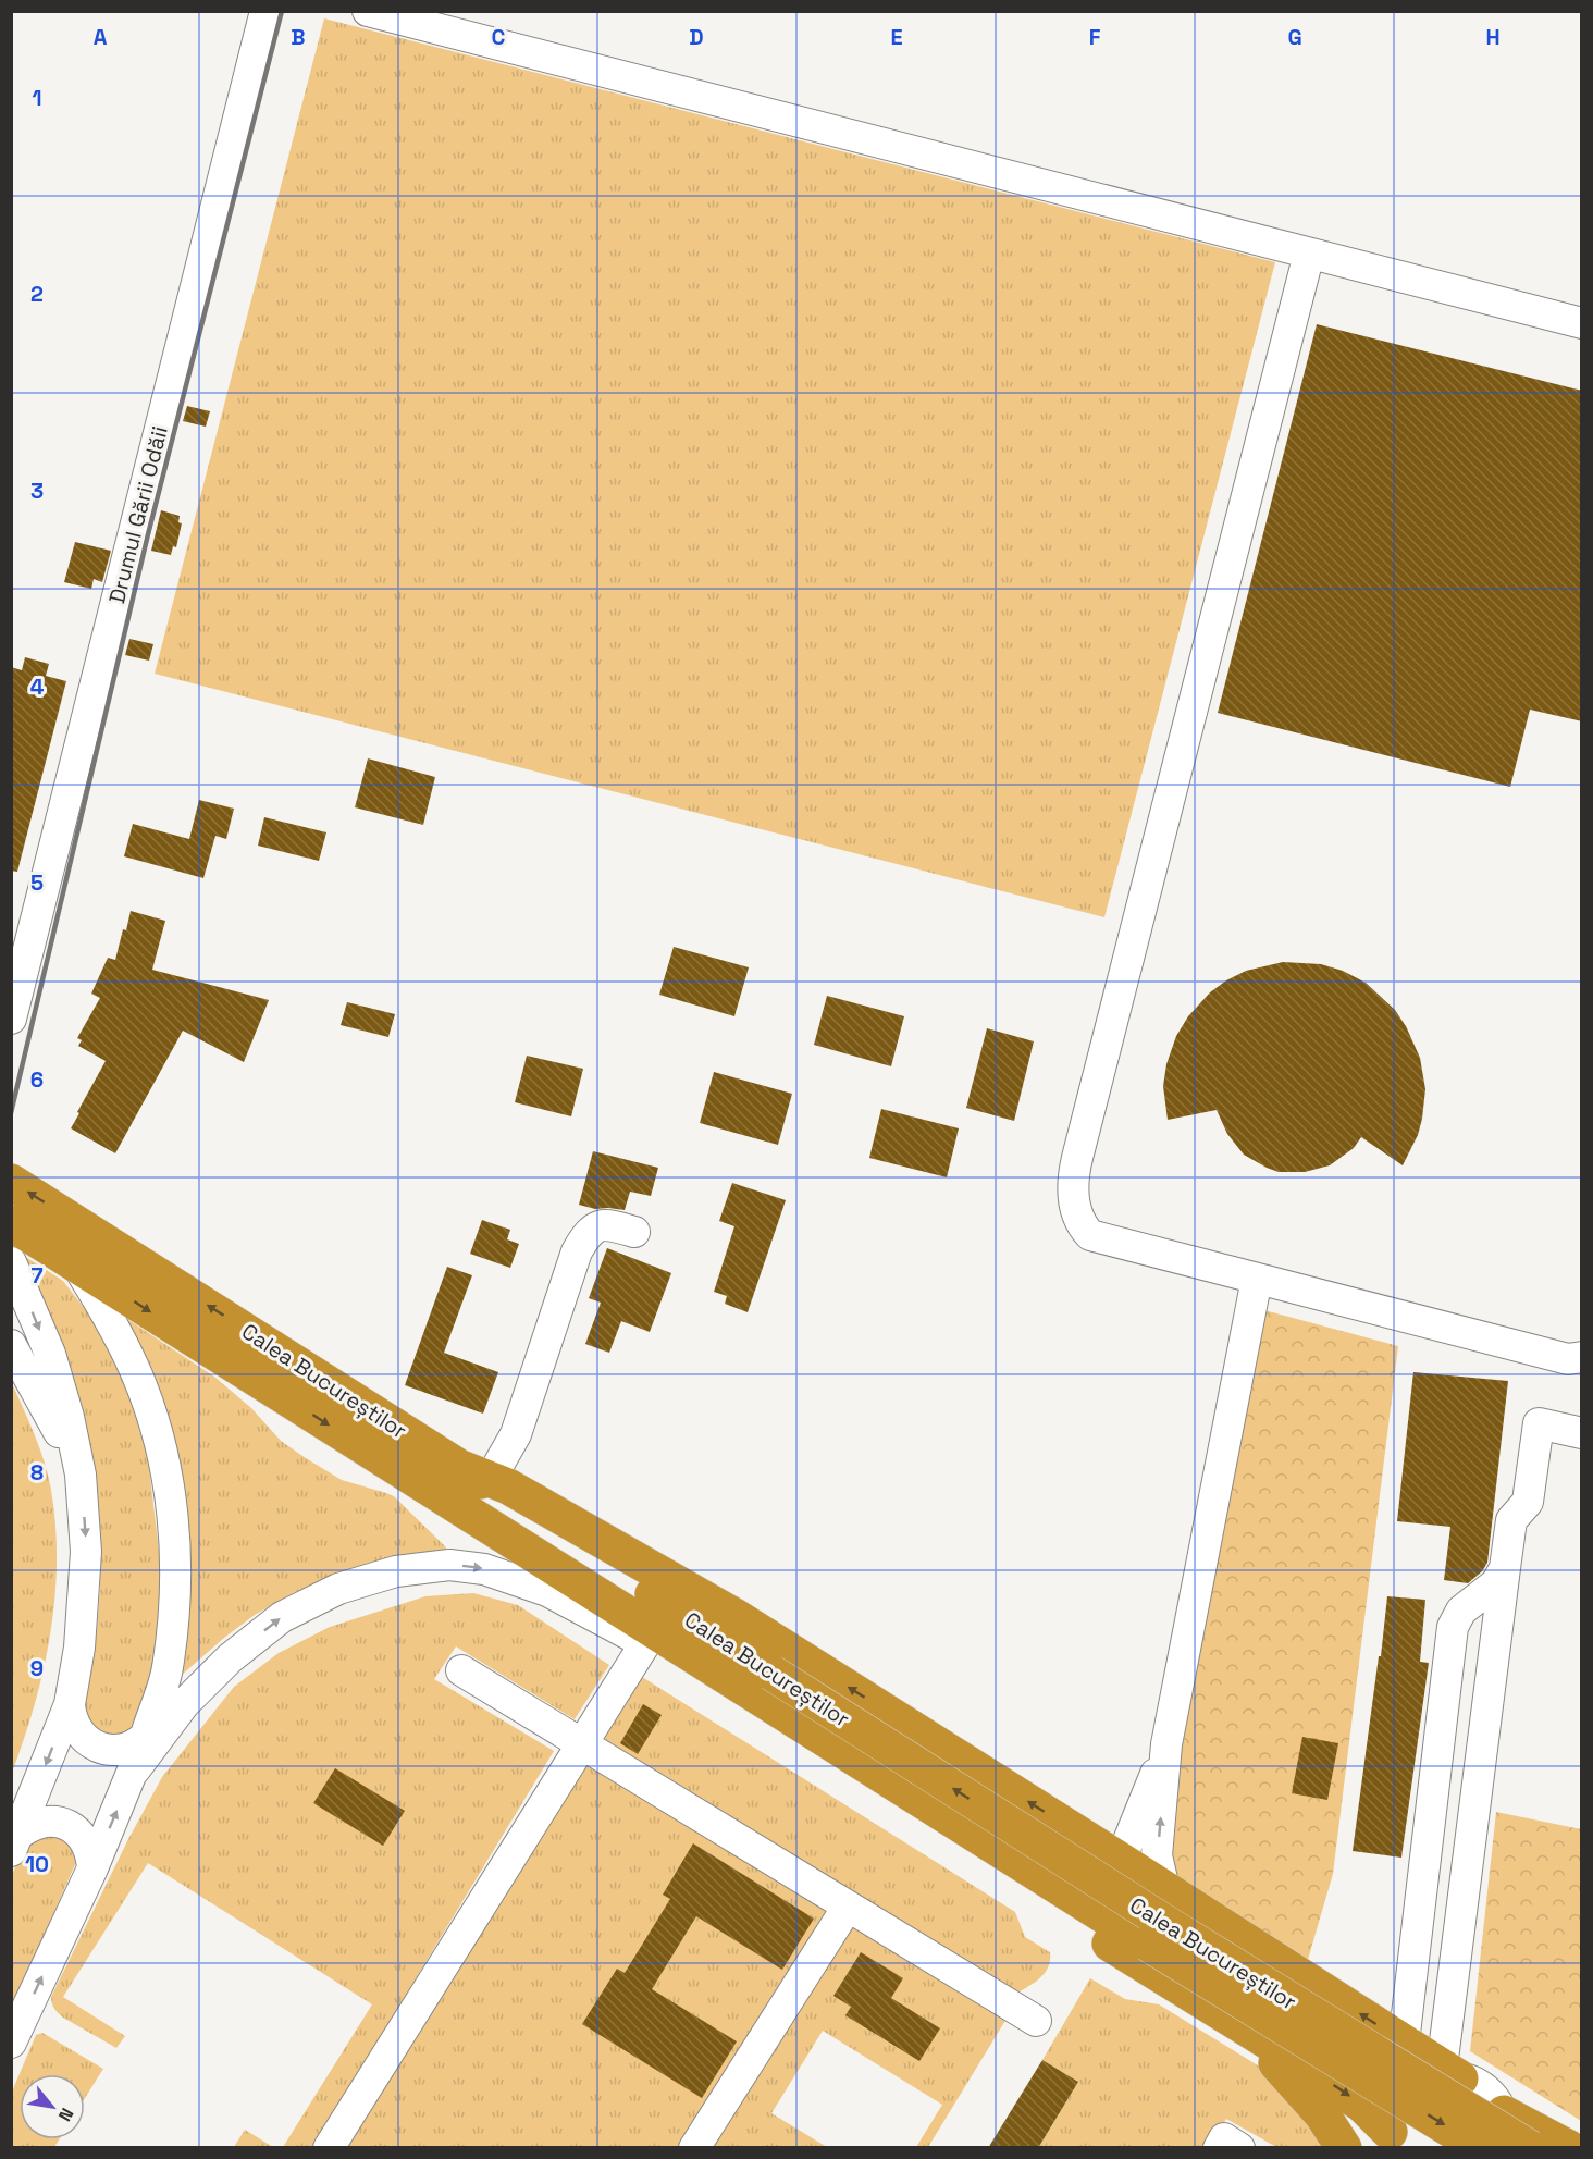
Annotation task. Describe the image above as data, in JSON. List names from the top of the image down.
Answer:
{
  "streets": {
    "highway": ["Calea Bucureștilor"],
    "street": ["Drumul Gării Odăii"]
  },
  "north": "bottom right",
  "grid": {
    "columns": [
      "A",
      "B",
      "C",
      "D",
      "E",
      "F",
      "G",
      "H"
    ],
    "rows": [
      "1",
      "2",
      "3",
      "4",
      "5",
      "6",
      "7",
      "8",
      "9",
      "10"
    ]
  }
}
